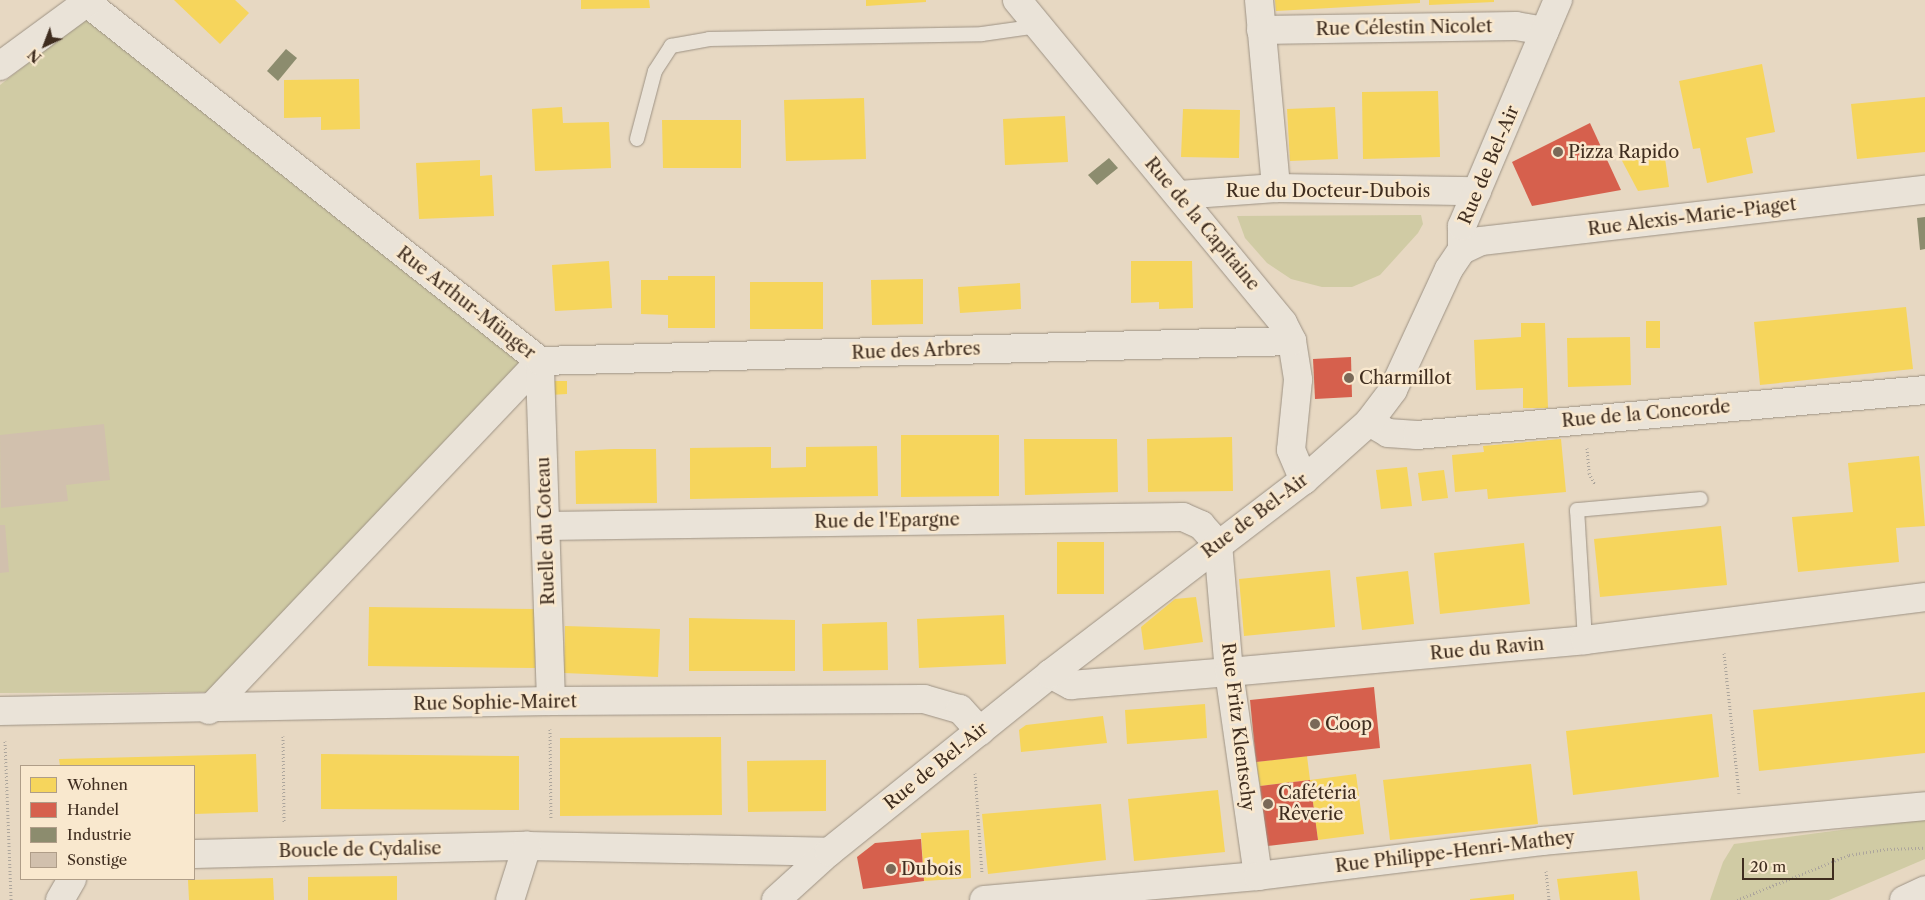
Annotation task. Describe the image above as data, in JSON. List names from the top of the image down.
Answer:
{
  "streets": {
    "street": [
      "Rue Célestin Nicolet",
      "Rue de Bel-Air",
      "Rue du Docteur-Dubois",
      "Rue Alexis-Marie-Piaget",
      "Rue de la Capitaine",
      "Rue Arthur-Münger",
      "Rue des Arbres",
      "Rue de la Concorde",
      "Rue de l'Epargne",
      "Ruelle du Coteau",
      "Rue du Ravin",
      "Rue Sophie-Mairet",
      "Rue Fritz Klentschy",
      "Boucle de Cydalise",
      "Rue Philippe-Henri-Mathey"
    ]
  },
  "crossings": [
    ["Rue Célestin Nicolet", "Rue de Bel-Air"],
    ["Rue de Bel-Air", "Rue du Docteur-Dubois"],
    ["Rue de Bel-Air", "Rue Alexis-Marie-Piaget"],
    ["Rue de Bel-Air", "Rue de la Capitaine"],
    ["Rue de Bel-Air", "Rue de la Concorde"],
    ["Rue de Bel-Air", "Rue de l'Epargne"],
    ["Rue de Bel-Air", "Rue du Ravin"],
    ["Rue de Bel-Air", "Rue Sophie-Mairet"],
    ["Rue de Bel-Air", "Rue Fritz Klentschy"],
    ["Rue de Bel-Air", "Boucle de Cydalise"],
    ["Rue du Docteur-Dubois", "Rue de la Capitaine"],
    ["Rue de la Capitaine", "Rue des Arbres"],
    ["Rue Arthur-Münger", "Rue des Arbres"],
    ["Rue Arthur-Münger", "Ruelle du Coteau"],
    ["Rue Arthur-Münger", "Rue Sophie-Mairet"],
    ["Rue des Arbres", "Ruelle du Coteau"],
    ["Rue de l'Epargne", "Ruelle du Coteau"],
    ["Rue de l'Epargne", "Rue Fritz Klentschy"],
    ["Ruelle du Coteau", "Rue Sophie-Mairet"],
    ["Rue du Ravin", "Rue Fritz Klentschy"],
    ["Rue Fritz Klentschy", "Rue Philippe-Henri-Mathey"]
  ],
  "places": [
    "Pizza Rapido",
    "Charmillot",
    "Coop",
    "Cafétéria Rêverie",
    "Dubois"
  ],
  "legend": [
    "Wohnen",
    "Handel",
    "Industrie",
    "Sonstige"
  ],
  "scale_bar": "20 m",
  "north": "bottom left"
}
